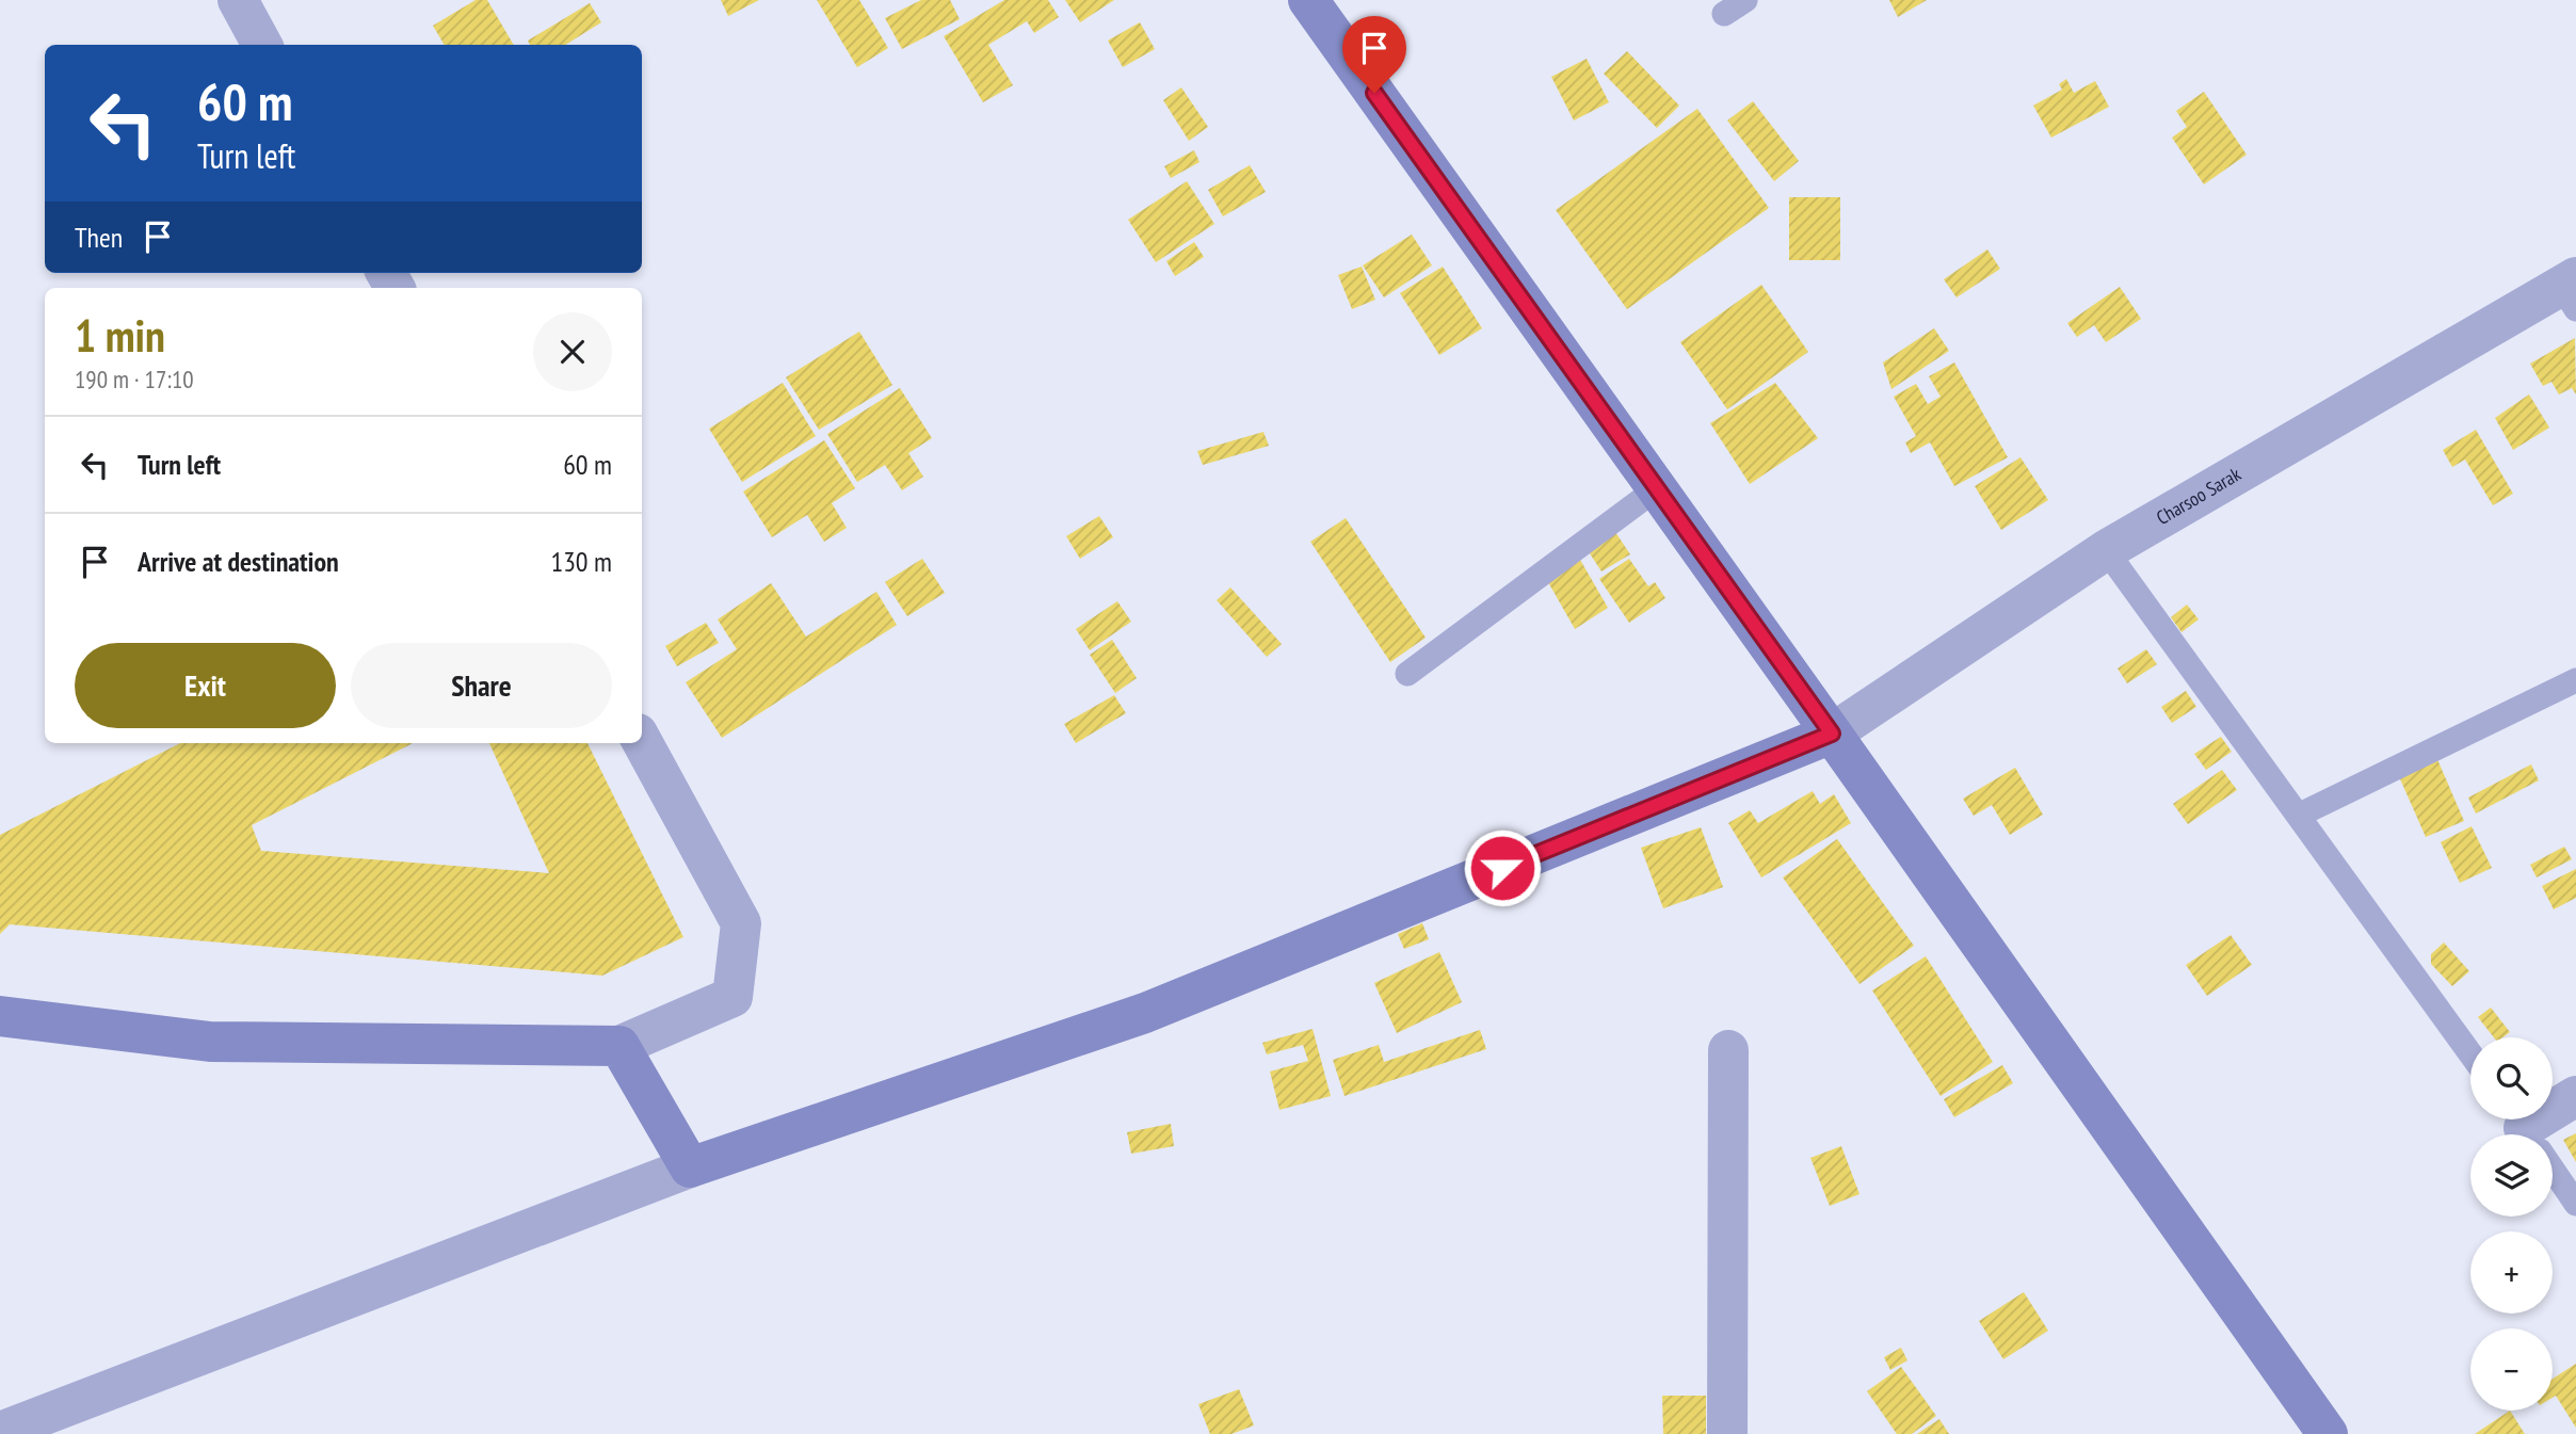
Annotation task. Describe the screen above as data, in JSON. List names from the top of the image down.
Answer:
{
  "streets": {
    "street": ["Charsoo Sarak"]
  },
  "page": {
    "turn": ["60 m", "Turn left"],
    "then": "Then",
    "heading": ["1 min", "190 m · 17:10"],
    "list": [
      {
        "name": "Turn left",
        "value": "60 m"
      },
      {
        "name": "Arrive at destination",
        "value": "130 m"
      }
    ],
    "buttons": ["Exit", "Share"],
    "map_buttons": ["+", "−"]
  }
}
